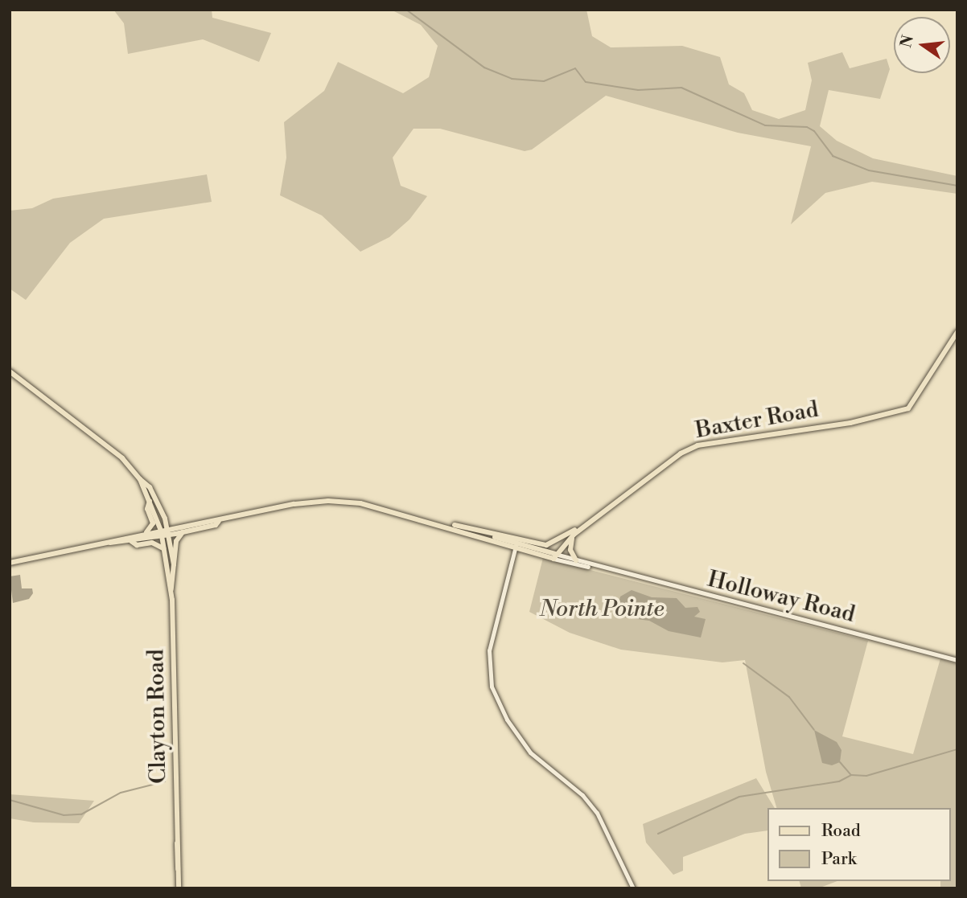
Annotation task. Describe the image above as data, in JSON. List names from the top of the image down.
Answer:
{
  "streets": {
    "main road": ["Baxter Road", "Clayton Road"],
    "street": ["Holloway Road"]
  },
  "crossings": [
    ["Baxter Road", "Holloway Road"]
  ],
  "parks": ["North Pointe"],
  "legend": ["Road", "Park"],
  "north": "left"
}
